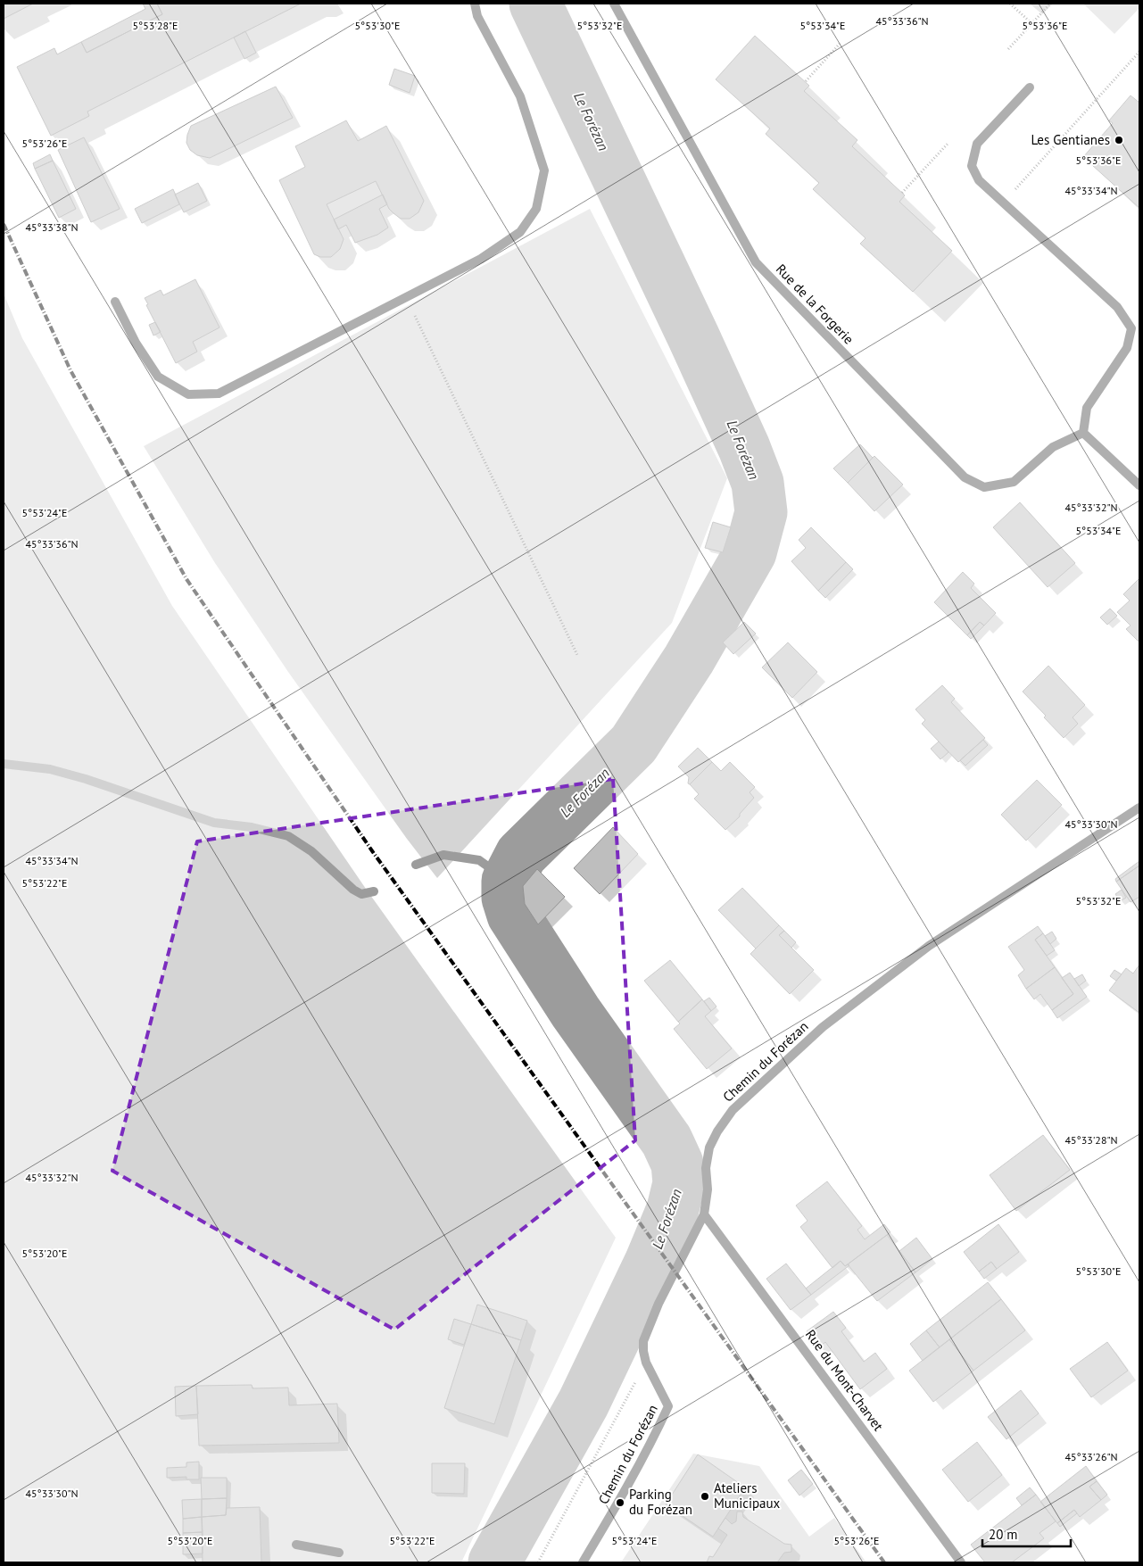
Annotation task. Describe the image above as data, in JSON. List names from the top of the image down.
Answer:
{
  "streets": {
    "street": ["Rue de la Forgerie", "Chemin du Forézan", "Rue du Mont-Charvet"]
  },
  "crossings": [
    ["Chemin du Forézan", "Rue du Mont-Charvet"]
  ],
  "water": ["Le Forézan"],
  "places": ["Les Gentianes", "Ateliers Municipaux", "Parking du Forézan"],
  "scale_bar": "20 m",
  "coordinates": [
    "45°33'36\"N",
    "5°53'36\"E",
    "5°53'28\"E",
    "5°53'30\"E",
    "5°53'32\"E",
    "5°53'34\"E",
    "5°53'26\"E",
    "45°33'34\"N",
    "45°33'38\"N",
    "45°33'32\"N",
    "5°53'24\"E",
    "45°33'30\"N",
    "5°53'22\"E",
    "45°33'28\"N",
    "5°53'20\"E",
    "45°33'26\"N"
  ]
}
